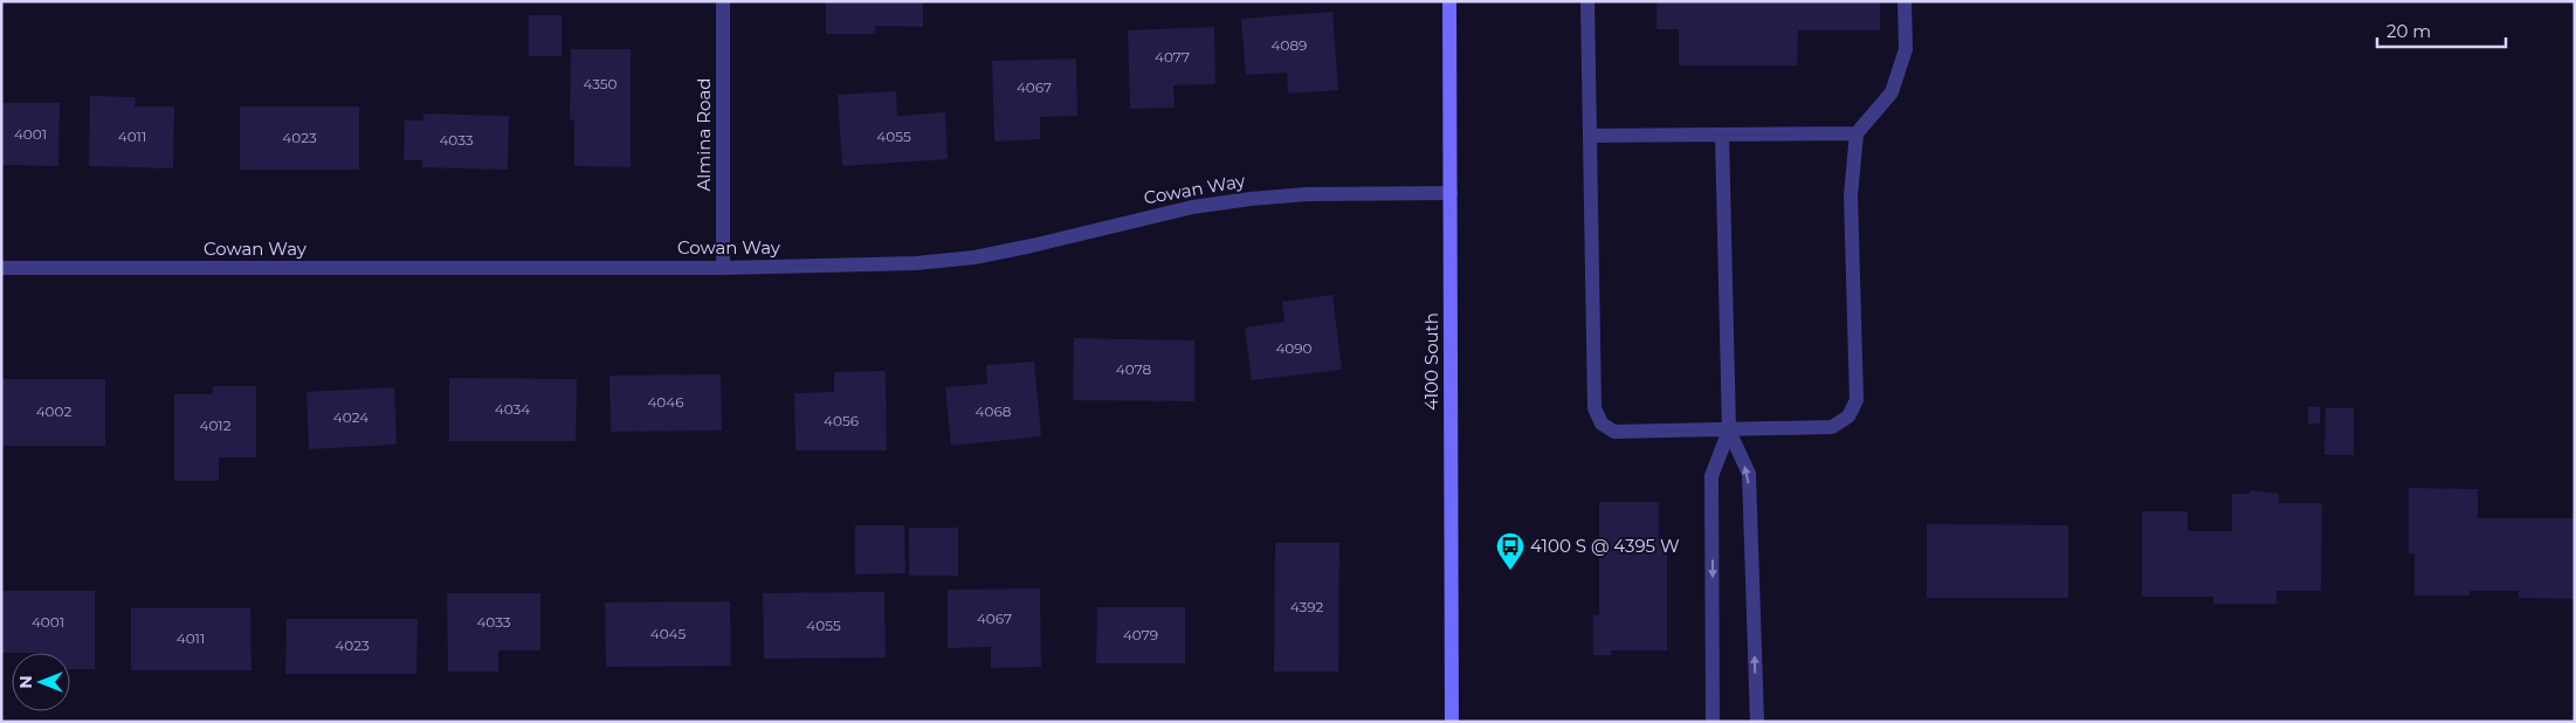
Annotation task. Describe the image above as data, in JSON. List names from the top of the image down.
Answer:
{
  "streets": {
    "main road": ["4100 South"],
    "street": ["Almina Road", "Cowan Way"]
  },
  "crossings": [
    ["Almina Road", "Cowan Way"],
    ["Cowan Way", "4100 South"]
  ],
  "places": {
    "bus stop": ["4100 S @ 4395 W"]
  },
  "house_numbers": [
    "4089",
    "4077",
    "4350",
    "4067",
    "4001",
    "4011",
    "4055",
    "4023",
    "4033",
    "4090",
    "4078",
    "4046",
    "4034",
    "4002",
    "4068",
    "4024",
    "4056",
    "4012",
    "4392",
    "4067",
    "4001",
    "4033",
    "4055",
    "4045",
    "4079",
    "4011",
    "4023"
  ],
  "scale_bar": "20 m",
  "north": "left"
}
